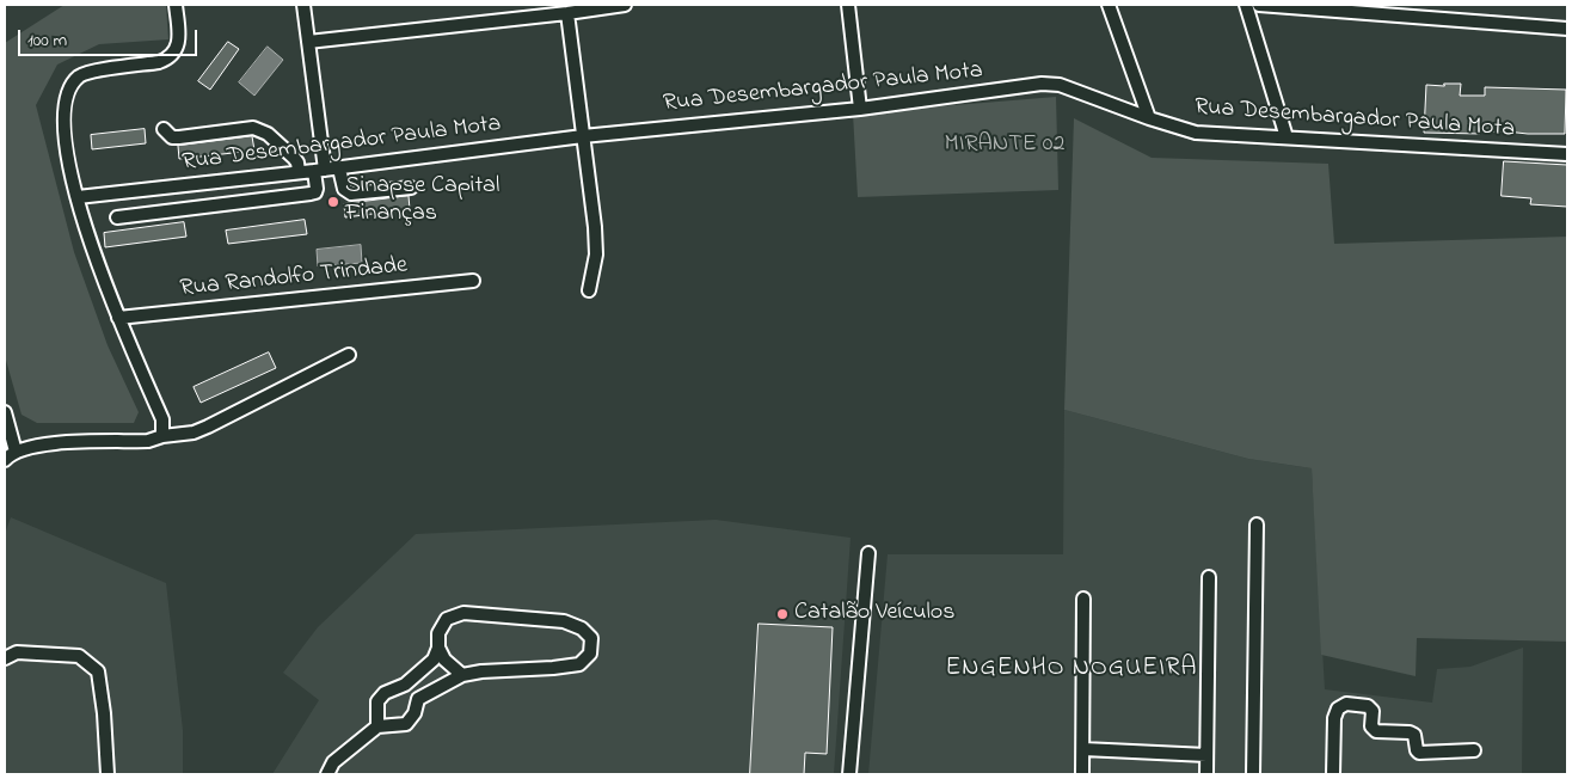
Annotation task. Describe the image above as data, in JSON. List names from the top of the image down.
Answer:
{
  "streets": {
    "street": ["Rua Desembargador Paula Mota", "Rua Randolfo Trindade"]
  },
  "districts": ["ENGENHO NOGUEIRA"],
  "parks": ["MIRANTE 02"],
  "places": ["Sinapse Capital Finanças", "Catalão Veículos"],
  "scale_bar": "100 m"
}
